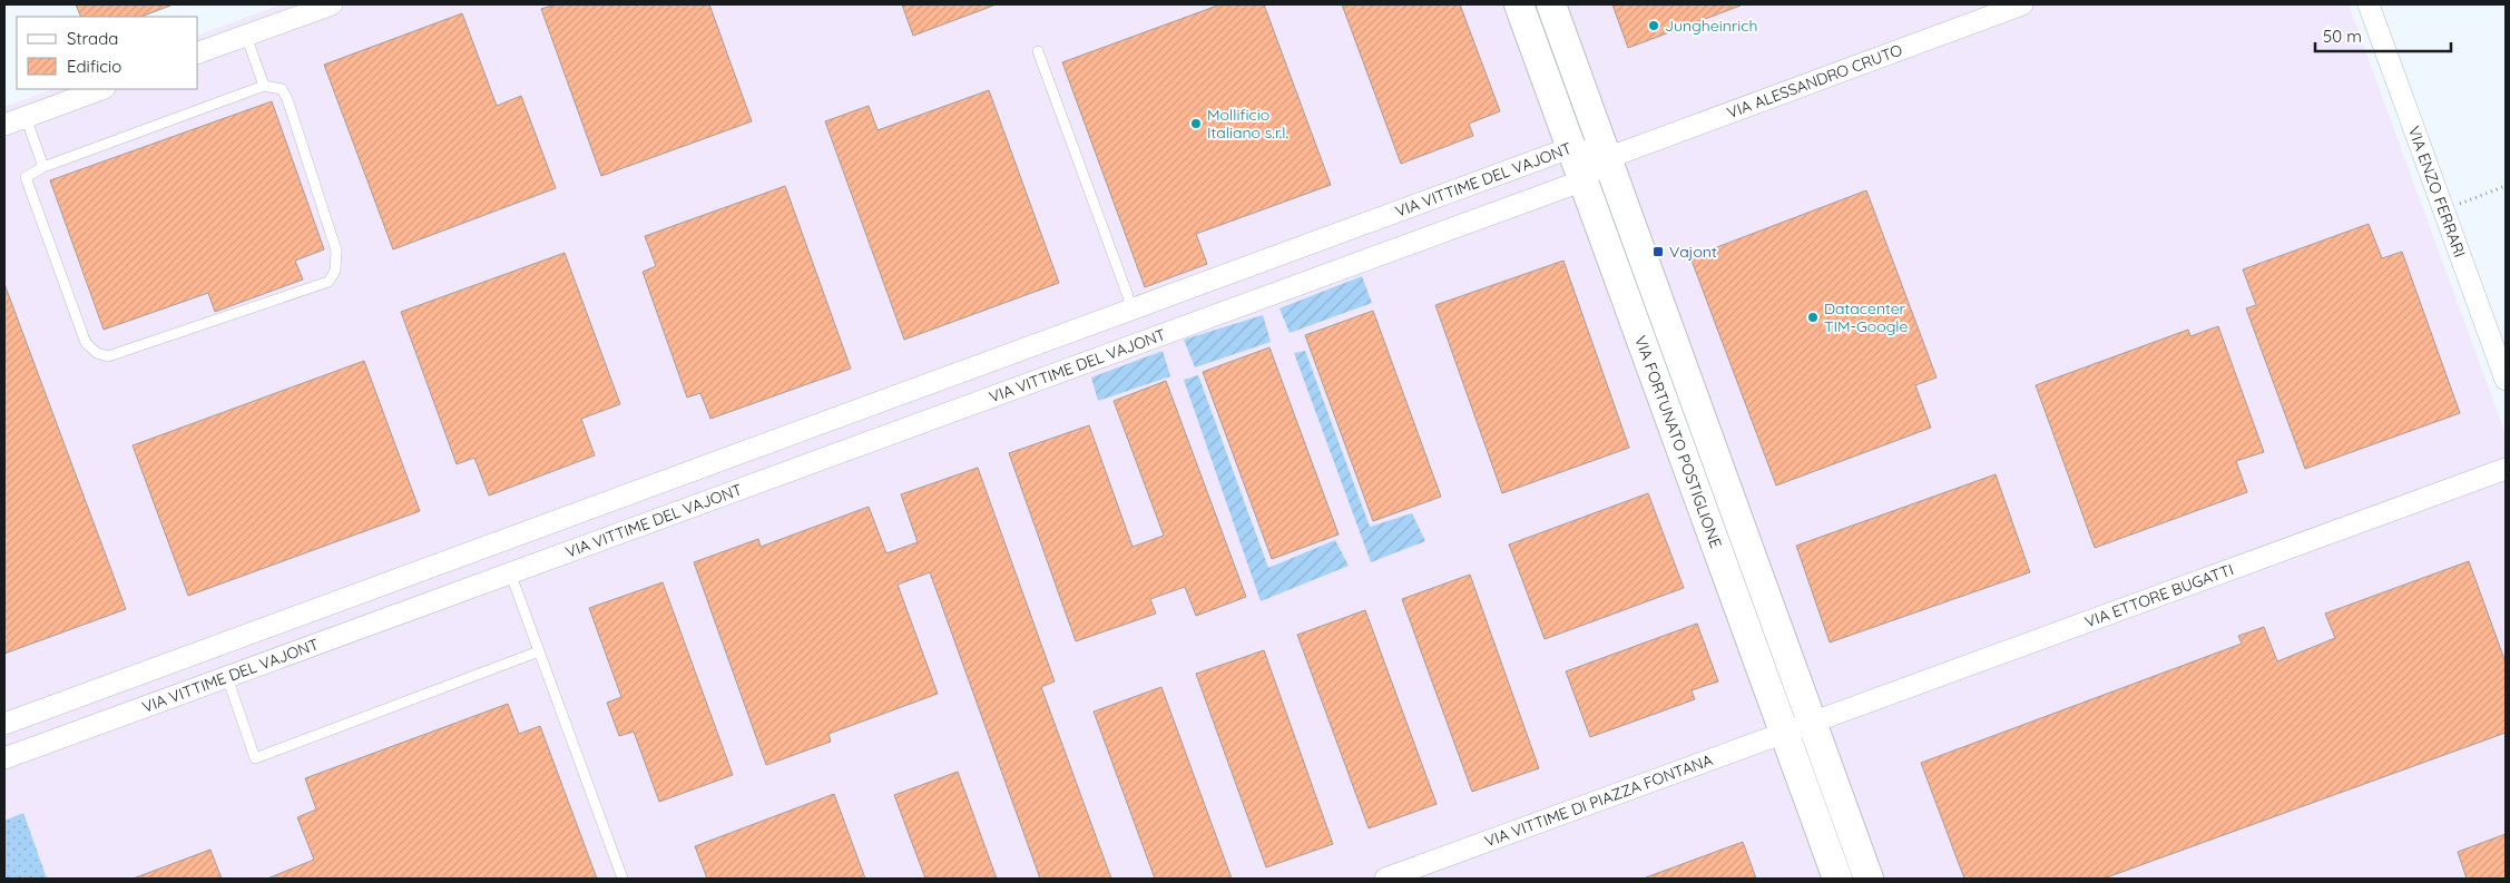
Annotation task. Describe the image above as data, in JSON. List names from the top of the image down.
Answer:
{
  "streets": {
    "street": [
      "VIA ALESSANDRO CRUTO",
      "VIA VITTIME DEL VAJONT",
      "VIA ENZO FERRARI",
      "VIA FORTUNATO POSTIGLIONE",
      "VIA ETTORE BUGATTI",
      "VIA VITTIME DI PIAZZA FONTANA"
    ]
  },
  "crossings": [
    ["VIA ALESSANDRO CRUTO", "VIA VITTIME DEL VAJONT"],
    ["VIA ALESSANDRO CRUTO", "VIA FORTUNATO POSTIGLIONE"],
    ["VIA VITTIME DEL VAJONT", "VIA FORTUNATO POSTIGLIONE"],
    ["VIA FORTUNATO POSTIGLIONE", "VIA ETTORE BUGATTI"],
    ["VIA FORTUNATO POSTIGLIONE", "VIA VITTIME DI PIAZZA FONTANA"],
    ["VIA ETTORE BUGATTI", "VIA VITTIME DI PIAZZA FONTANA"]
  ],
  "places": {
    "other": ["Jungheinrich", "Mollificio Italiano s.r.l.", "Datacenter TIM-Google"],
    "transit": ["Vajont"]
  },
  "legend": ["Strada", "Edificio"],
  "scale_bar": "50 m"
}
